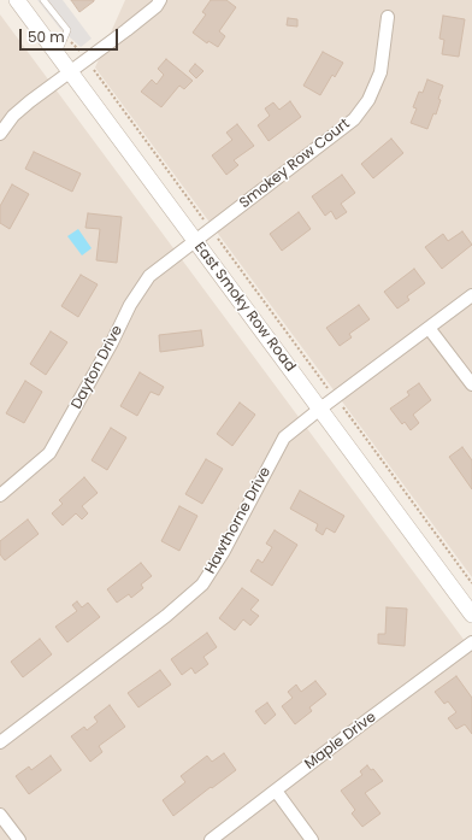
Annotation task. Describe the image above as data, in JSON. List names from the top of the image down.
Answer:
{
  "streets": {
    "street": [
      "Smokey Row Court",
      "East Smoky Row Road",
      "Dayton Drive",
      "Hawthorne Drive",
      "Maple Drive"
    ]
  },
  "crossings": [
    ["Smokey Row Court", "East Smoky Row Road"],
    ["Smokey Row Court", "Dayton Drive"],
    ["East Smoky Row Road", "Dayton Drive"],
    ["East Smoky Row Road", "Hawthorne Drive"]
  ],
  "scale_bar": "50 m"
}
